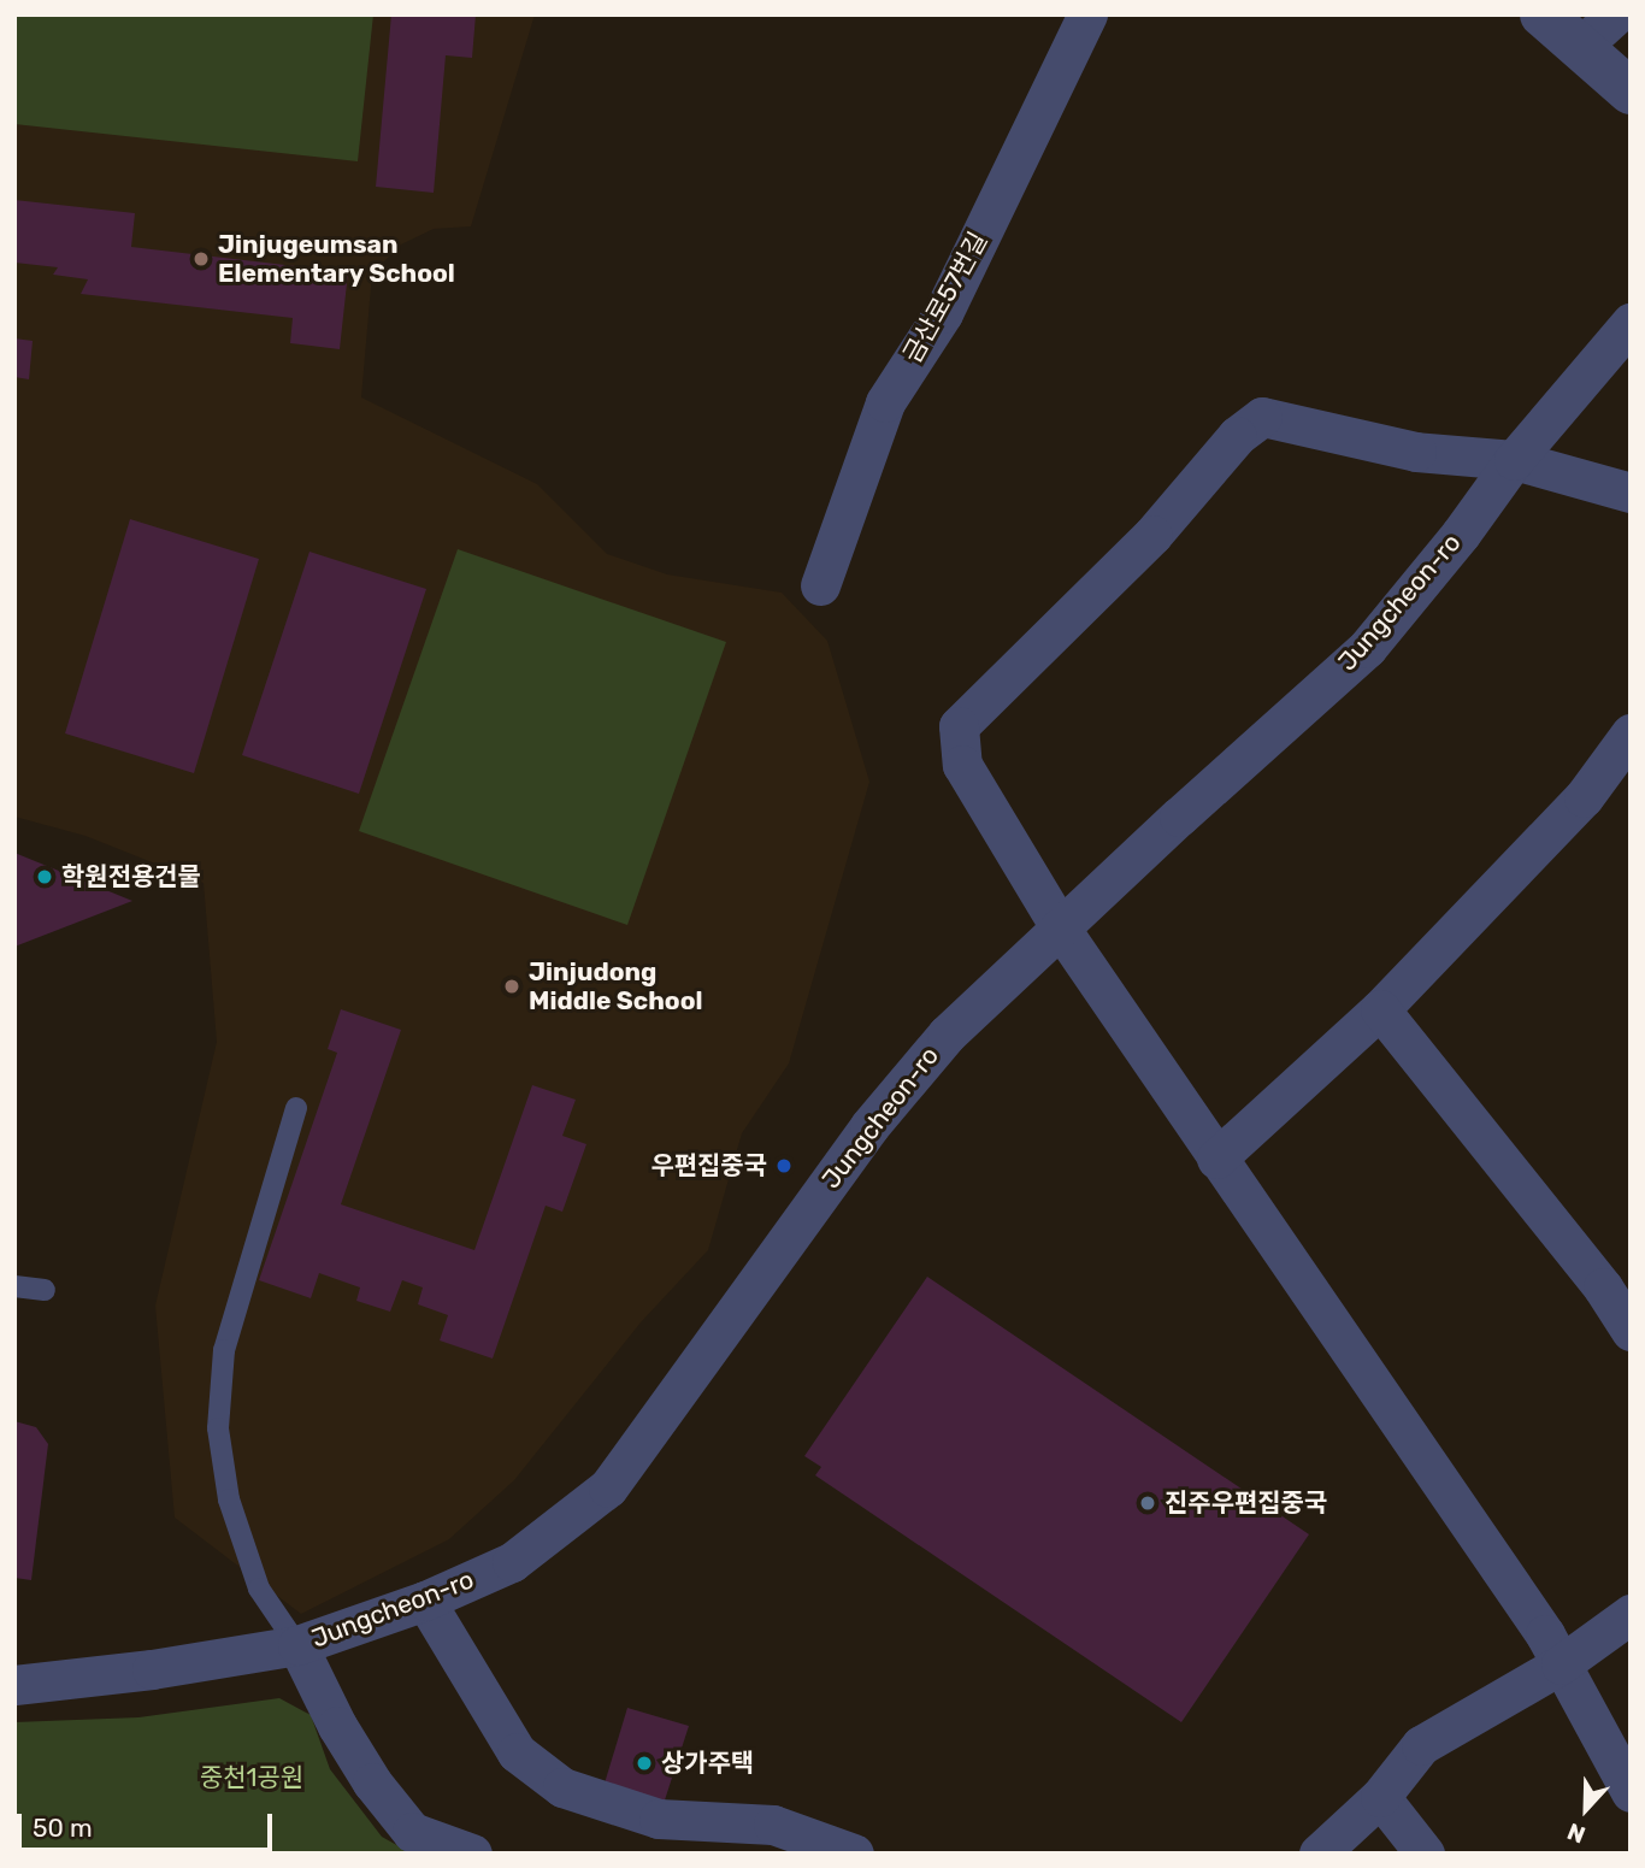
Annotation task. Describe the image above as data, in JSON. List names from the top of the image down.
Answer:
{
  "streets": {
    "street": ["금산로57번길", "Jungcheon-ro"]
  },
  "parks": ["중천1공원"],
  "places": [
    "Jinjugeumsan Elementary School",
    "학원전용건물",
    "Jinjudong Middle School",
    "우편집중국",
    "진주우편집중국",
    "상가주택"
  ],
  "scale_bar": "50 m",
  "north": "bottom"
}
